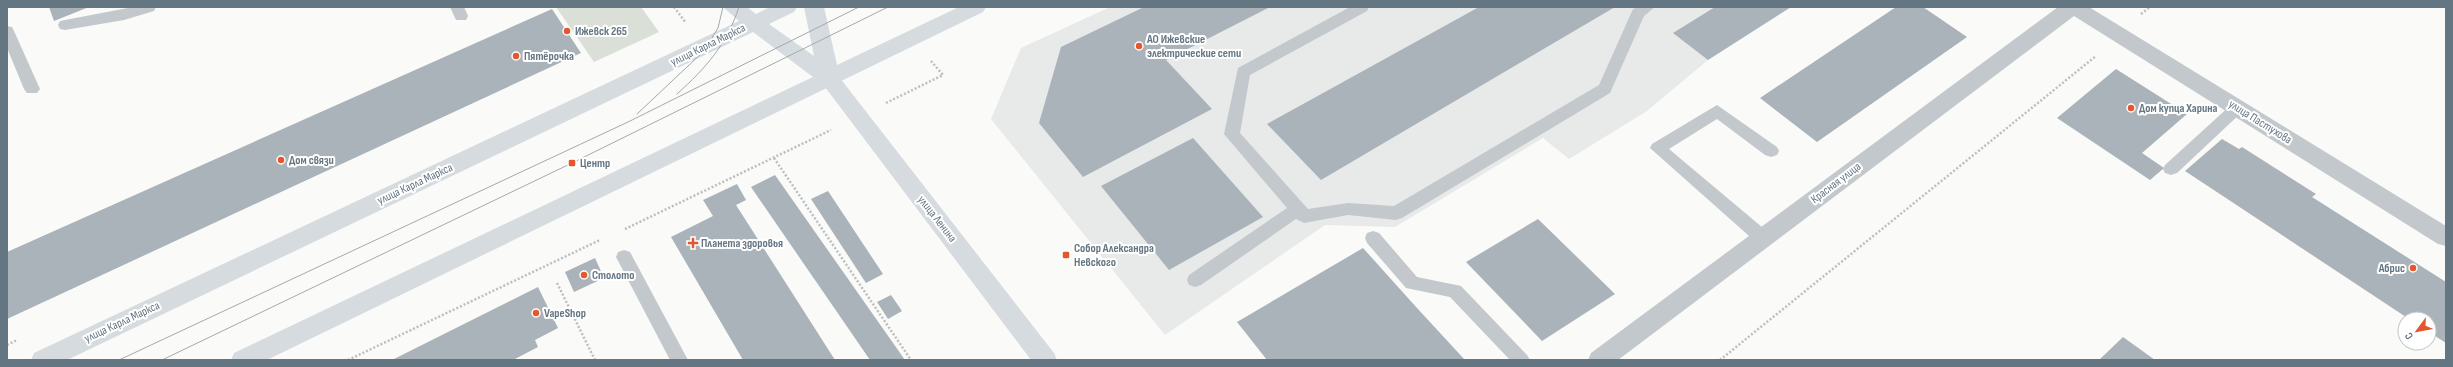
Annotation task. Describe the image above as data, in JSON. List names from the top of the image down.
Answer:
{
  "streets": {
    "main road": ["улица Карла Маркса", "улица Ленина"],
    "street": ["улица Пастухова", "Красная улица"]
  },
  "crossings": [
    ["улица Карла Маркса", "улица Ленина"],
    ["улица Пастухова", "Красная улица"]
  ],
  "places": {
    "other": [
      "Ижевск 265",
      "АО Ижевские электрические сети",
      "Пятёрочка",
      "Дом купца Харина",
      "Дом связи",
      "Абрис",
      "Столото",
      "VapeShop"
    ],
    "transit": ["Центр", "Собор Александра Невского"],
    "health": ["Планета здоровья"]
  },
  "north": "bottom left"
}
